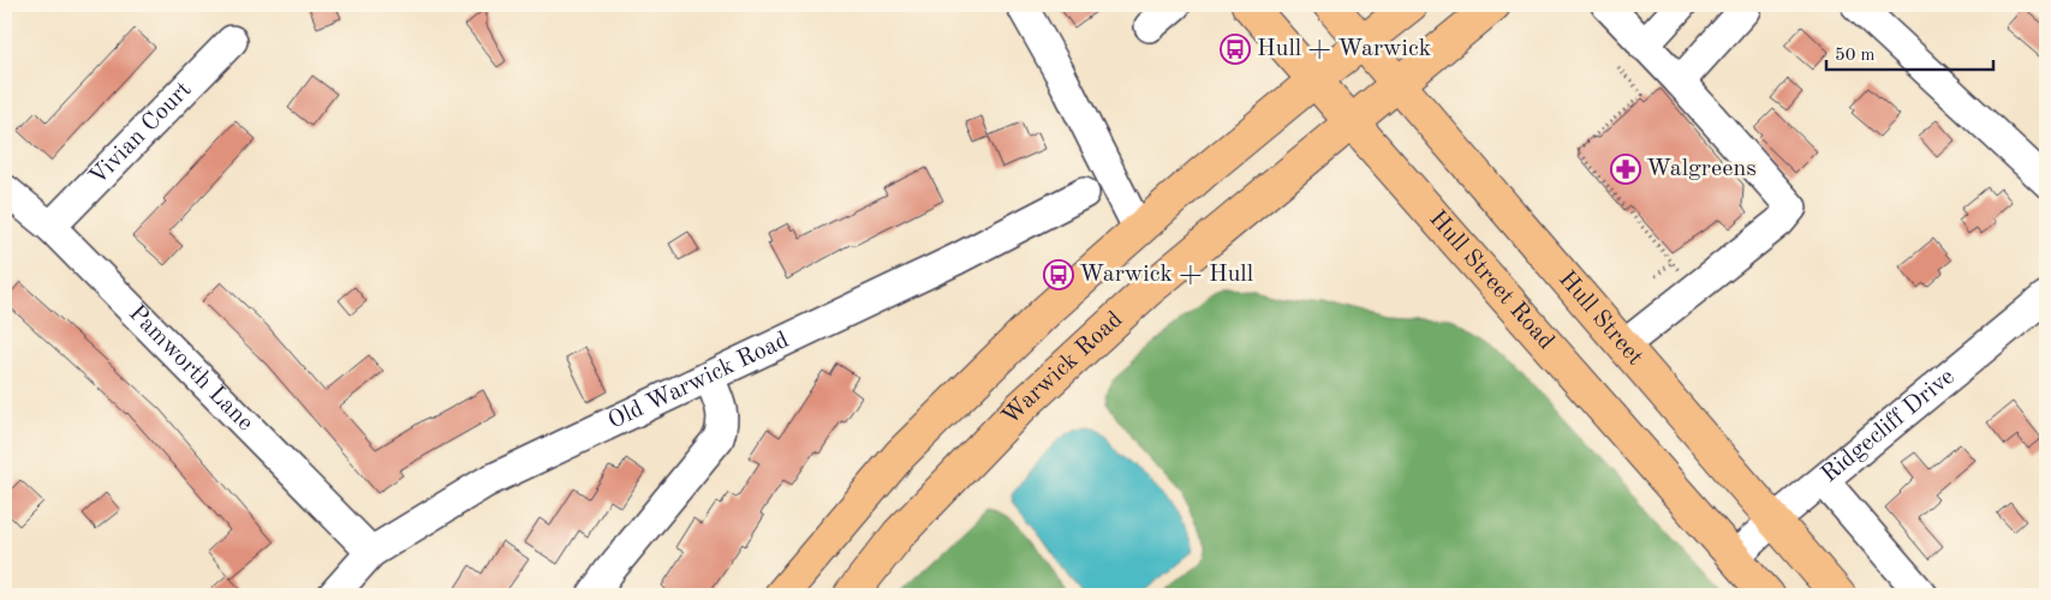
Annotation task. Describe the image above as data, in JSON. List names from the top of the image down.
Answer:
{
  "streets": {
    "main road": ["Hull Street Road", "Hull Street", "Warwick Road"],
    "street": [
      "Vivian Court",
      "Pamworth Lane",
      "Old Warwick Road",
      "Ridgecliff Drive"
    ]
  },
  "crossings": [
    ["Vivian Court", "Pamworth Lane"],
    ["Hull Street Road", "Warwick Road"],
    ["Hull Street Road", "Ridgecliff Drive"],
    ["Hull Street", "Warwick Road"],
    ["Hull Street", "Ridgecliff Drive"],
    ["Pamworth Lane", "Old Warwick Road"]
  ],
  "places": {
    "bus stop": ["Hull + Warwick", "Warwick + Hull"],
    "pharmacy": ["Walgreens"]
  },
  "scale_bar": "50 m"
}
